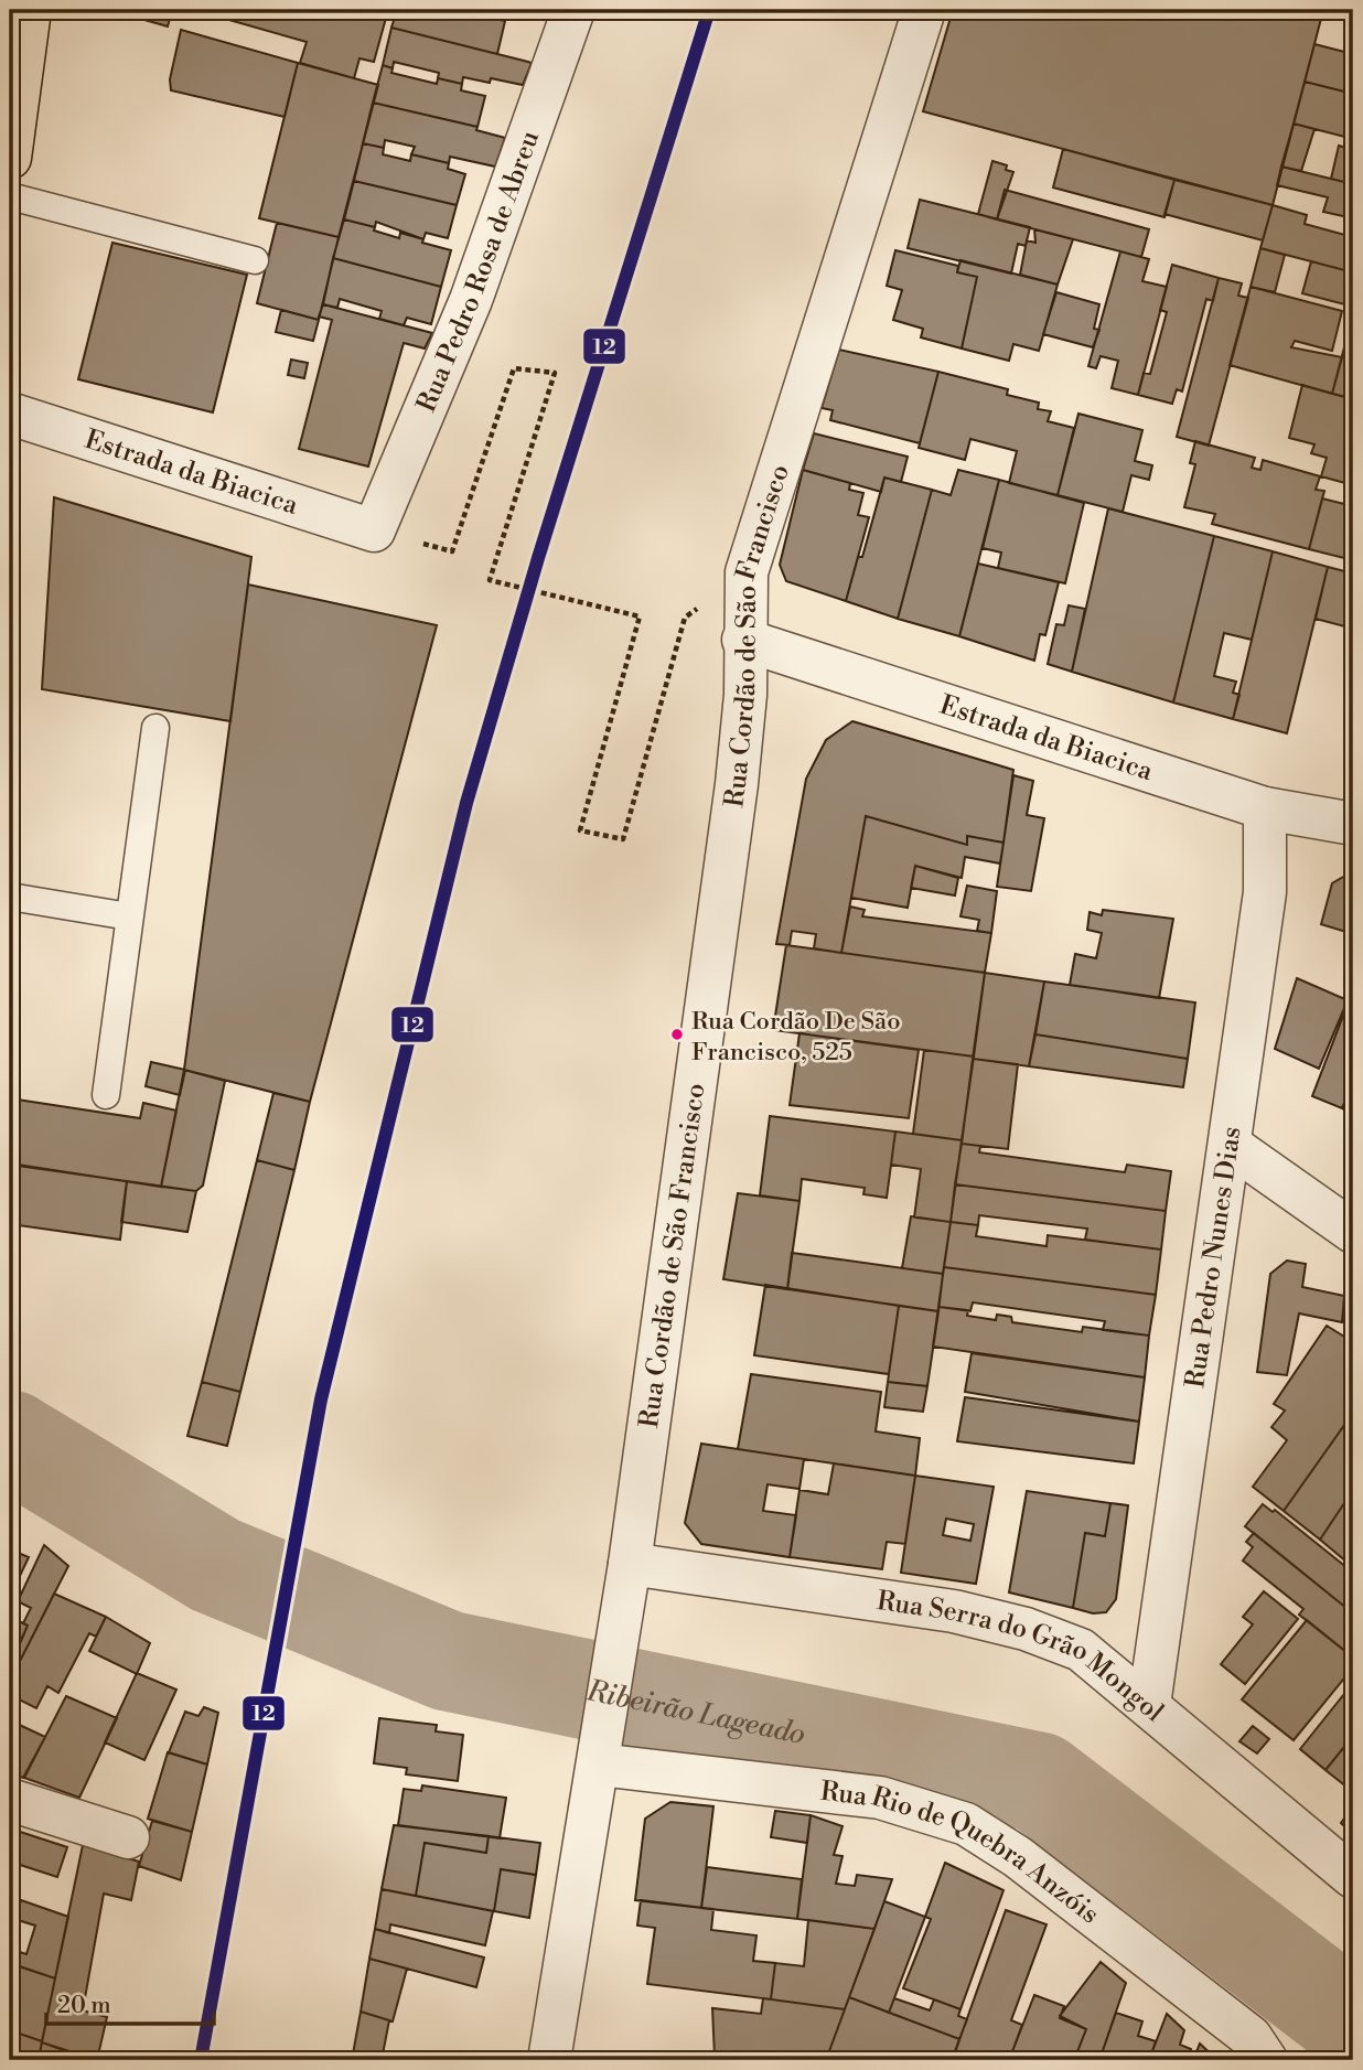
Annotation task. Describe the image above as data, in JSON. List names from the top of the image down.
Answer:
{
  "streets": {
    "street": [
      "Rua Pedro Rosa de Abreu",
      "Estrada da Biacica",
      "Rua Cordão de São Francisco",
      "Rua Pedro Nunes Dias",
      "Rua Serra do Grão Mongol",
      "Rua Rio de Quebra Anzóis"
    ]
  },
  "crossings": [
    ["Rua Pedro Rosa de Abreu", "Estrada da Biacica"],
    ["Estrada da Biacica", "Rua Cordão de São Francisco"],
    ["Estrada da Biacica", "Rua Pedro Nunes Dias"],
    ["Rua Cordão de São Francisco", "Rua Serra do Grão Mongol"],
    ["Rua Cordão de São Francisco", "Rua Rio de Quebra Anzóis"],
    ["Rua Pedro Nunes Dias", "Rua Serra do Grão Mongol"]
  ],
  "water": ["Ribeirão Lageado"],
  "places": ["Rua Cordão De São Francisco, 525"],
  "lines": ["transit line 12"],
  "scale_bar": "20 m"
}
